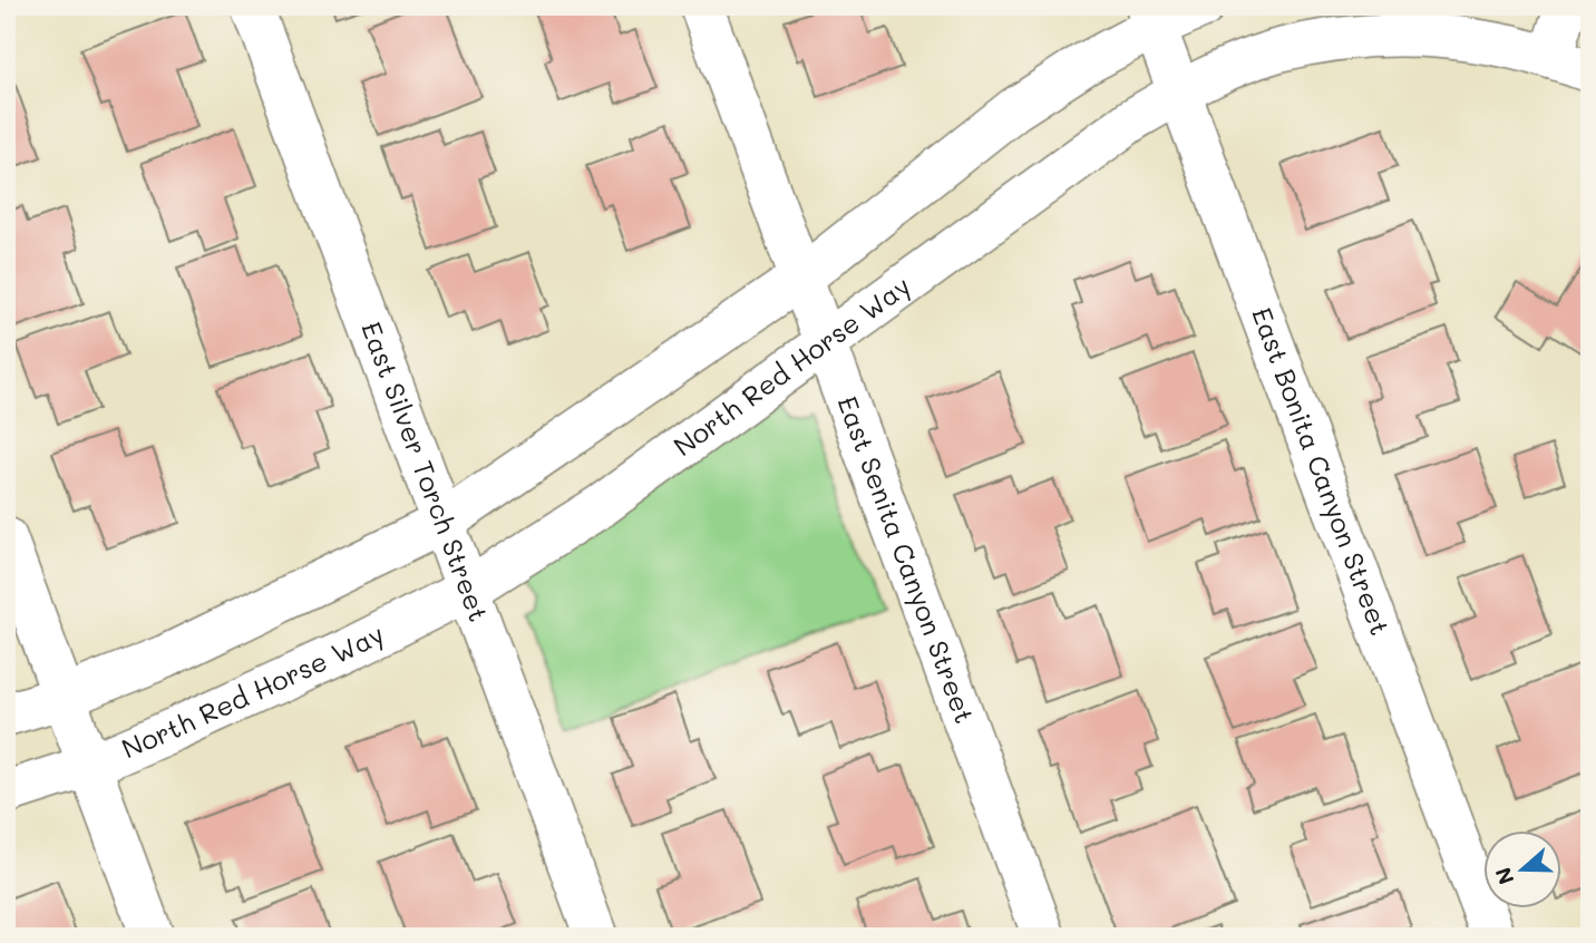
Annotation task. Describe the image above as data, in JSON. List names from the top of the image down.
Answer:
{
  "streets": {
    "street": [
      "North Red Horse Way",
      "East Silver Torch Street",
      "East Bonita Canyon Street",
      "East Senita Canyon Street"
    ]
  },
  "crossings": [
    ["North Red Horse Way", "East Silver Torch Street"],
    ["North Red Horse Way", "East Bonita Canyon Street"],
    ["North Red Horse Way", "East Senita Canyon Street"]
  ],
  "north": "left"
}
